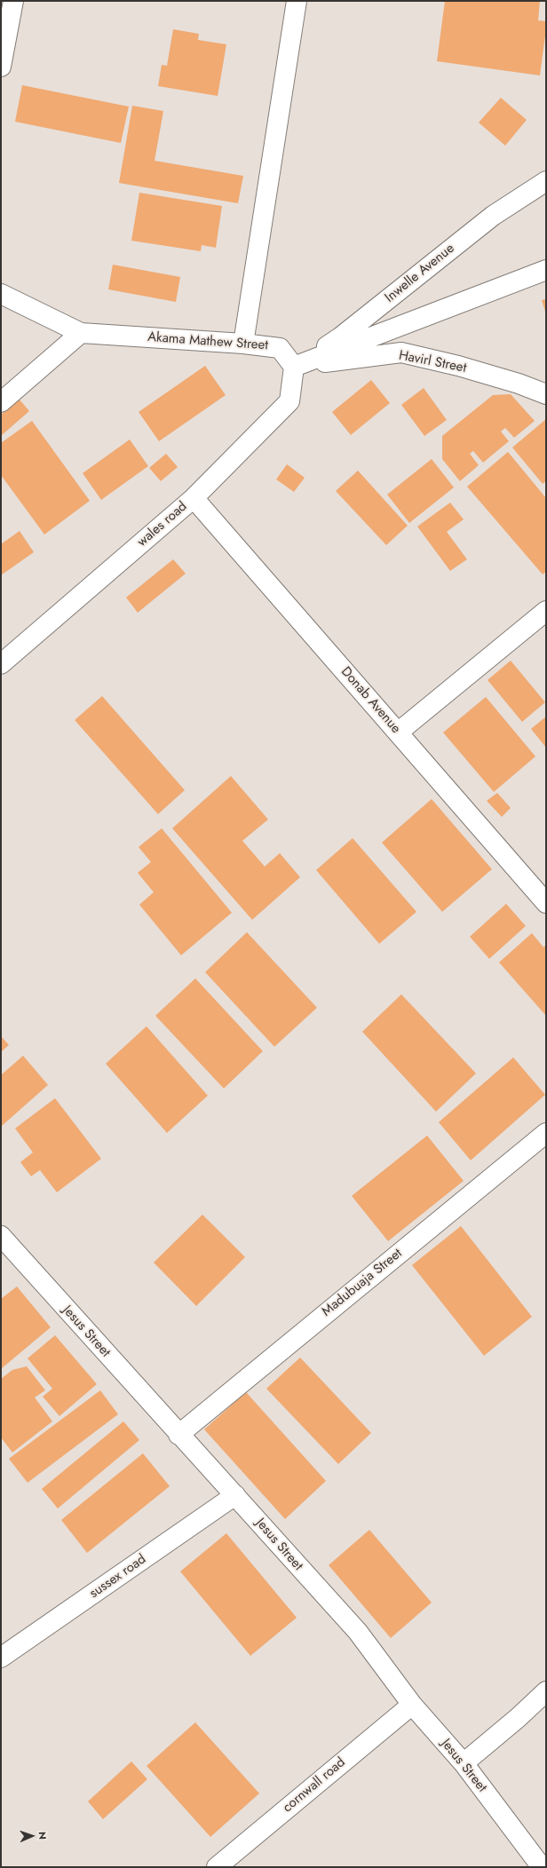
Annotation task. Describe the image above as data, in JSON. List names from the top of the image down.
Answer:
{
  "streets": {
    "street": [
      "Inwelle Avenue",
      "Akama Mathew Street",
      "Havirl Street",
      "wales road",
      "Donab Avenue",
      "Madubuaja Street",
      "Jesus Street",
      "sussex road",
      "cornwall road"
    ]
  },
  "crossings": [
    ["Inwelle Avenue", "Akama Mathew Street"],
    ["Inwelle Avenue", "Havirl Street"],
    ["Inwelle Avenue", "wales road"],
    ["Akama Mathew Street", "Havirl Street"],
    ["Akama Mathew Street", "wales road"],
    ["Havirl Street", "wales road"],
    ["wales road", "Donab Avenue"],
    ["Madubuaja Street", "Jesus Street"],
    ["Jesus Street", "sussex road"],
    ["Jesus Street", "cornwall road"]
  ],
  "north": "right"
}
